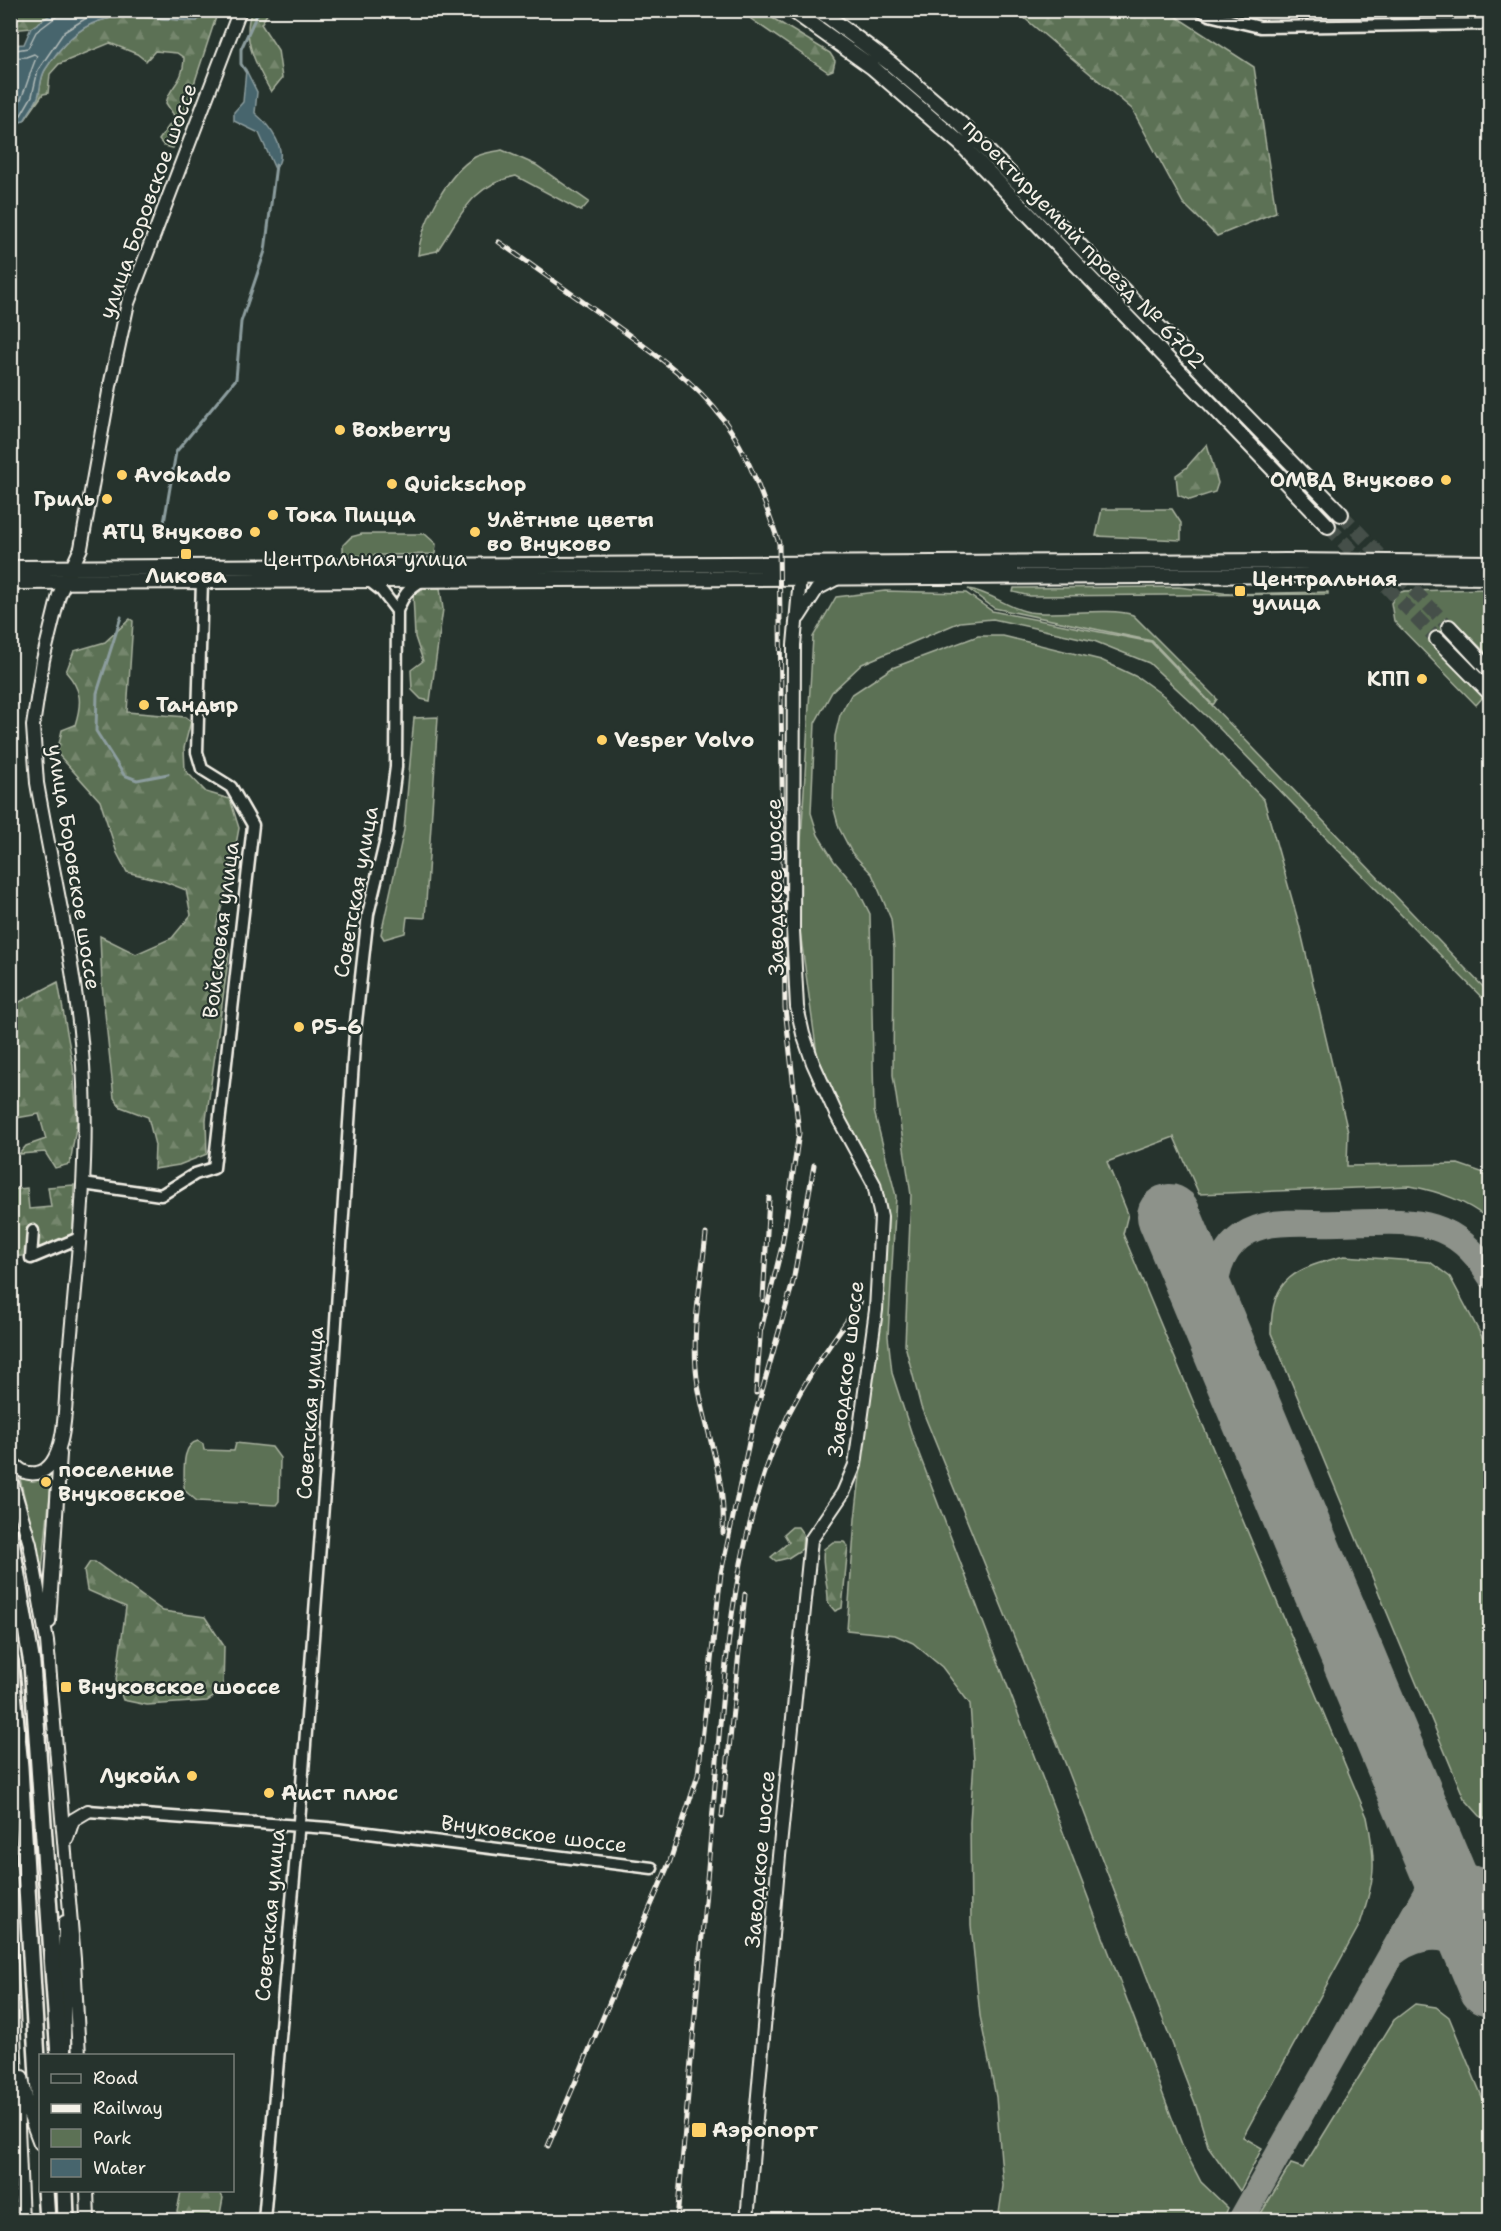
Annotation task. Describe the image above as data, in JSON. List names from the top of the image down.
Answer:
{
  "streets": {
    "main road": ["проектируемый проезд № 6702", "Центральная улица"],
    "street": [
      "улица Боровское шоссе",
      "Заводское шоссе",
      "Советская улица",
      "Войсковая улица",
      "Внуковское шоссе"
    ]
  },
  "crossings": [
    ["улица Боровское шоссе", "Центральная улица"],
    ["улица Боровское шоссе", "Войсковая улица"],
    ["Центральная улица", "Заводское шоссе"],
    ["Центральная улица", "Войсковая улица"],
    ["Советская улица", "Внуковское шоссе"]
  ],
  "places": {
    "other": [
      "Boxberry",
      "Avokado",
      "ОМВД Внуково",
      "Quickschop",
      "Гриль",
      "Тока Пицца",
      "АТЦ Внуково",
      "Улётные цветы во Внуково",
      "КПП",
      "Тандыр",
      "Vesper Volvo",
      "Р5-6",
      "поселение Внуковское",
      "Лукойл",
      "Аист плюс"
    ],
    "transit": [
      "Ликова",
      "Центральная улица",
      "Внуковское шоссе",
      "Аэропорт"
    ]
  },
  "legend": [
    "Road",
    "Railway",
    "Park",
    "Water"
  ]
}
